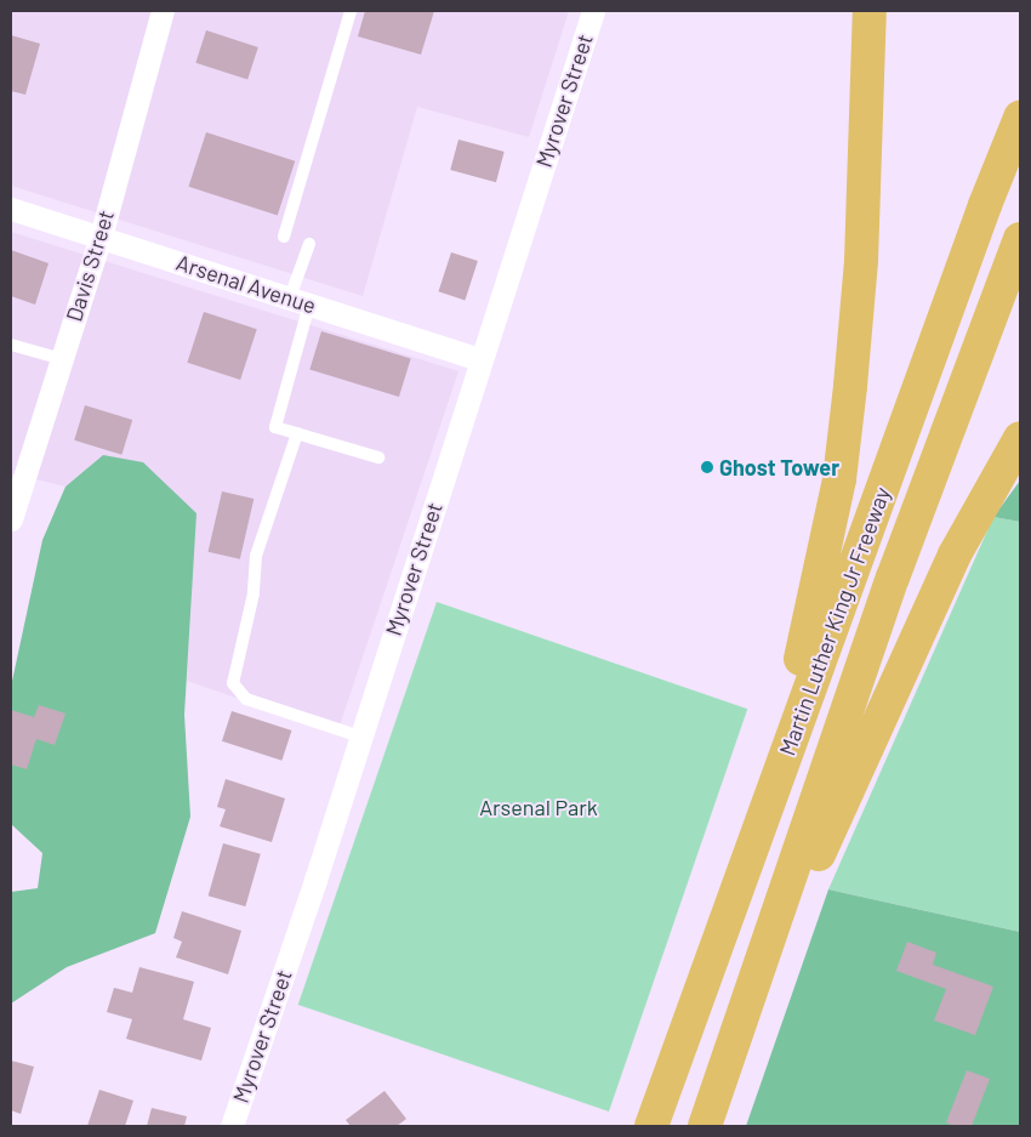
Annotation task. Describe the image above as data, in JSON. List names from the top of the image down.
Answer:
{
  "streets": {
    "highway": ["Martin Luther King Jr Freeway"],
    "street": ["Myrover Street", "Davis Street", "Arsenal Avenue"]
  },
  "crossings": [
    ["Myrover Street", "Arsenal Avenue"],
    ["Davis Street", "Arsenal Avenue"]
  ],
  "parks": ["Arsenal Park"],
  "places": ["Ghost Tower"]
}
